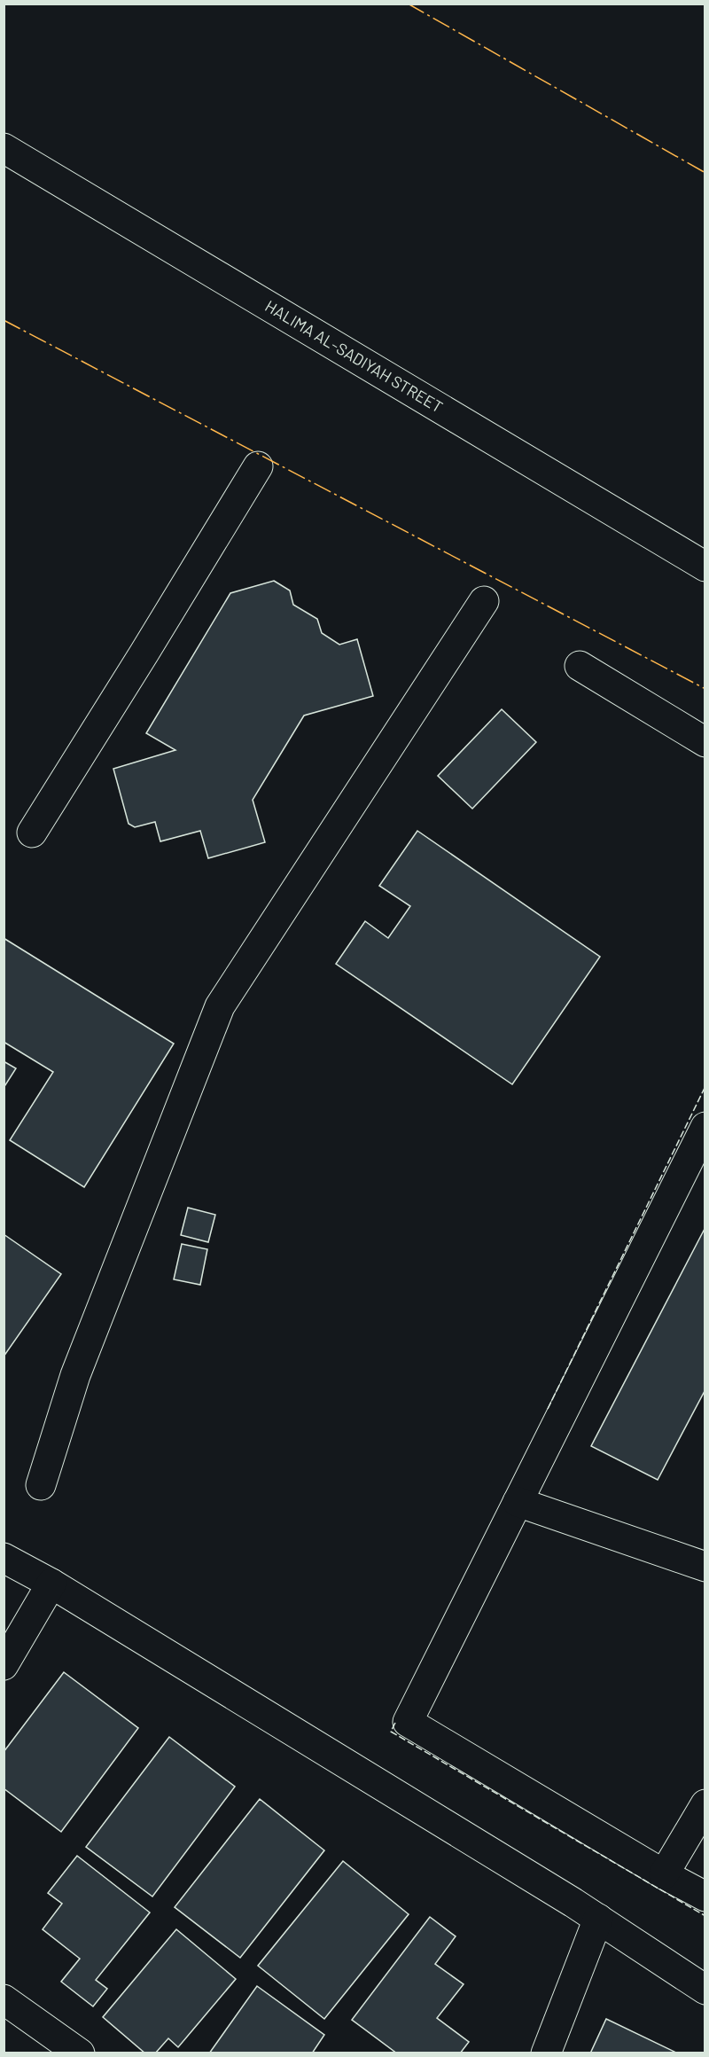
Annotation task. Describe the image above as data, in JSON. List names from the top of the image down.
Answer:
{
  "streets": {
    "street": ["HALIMA AL-SADIYAH STREET"]
  }
}
